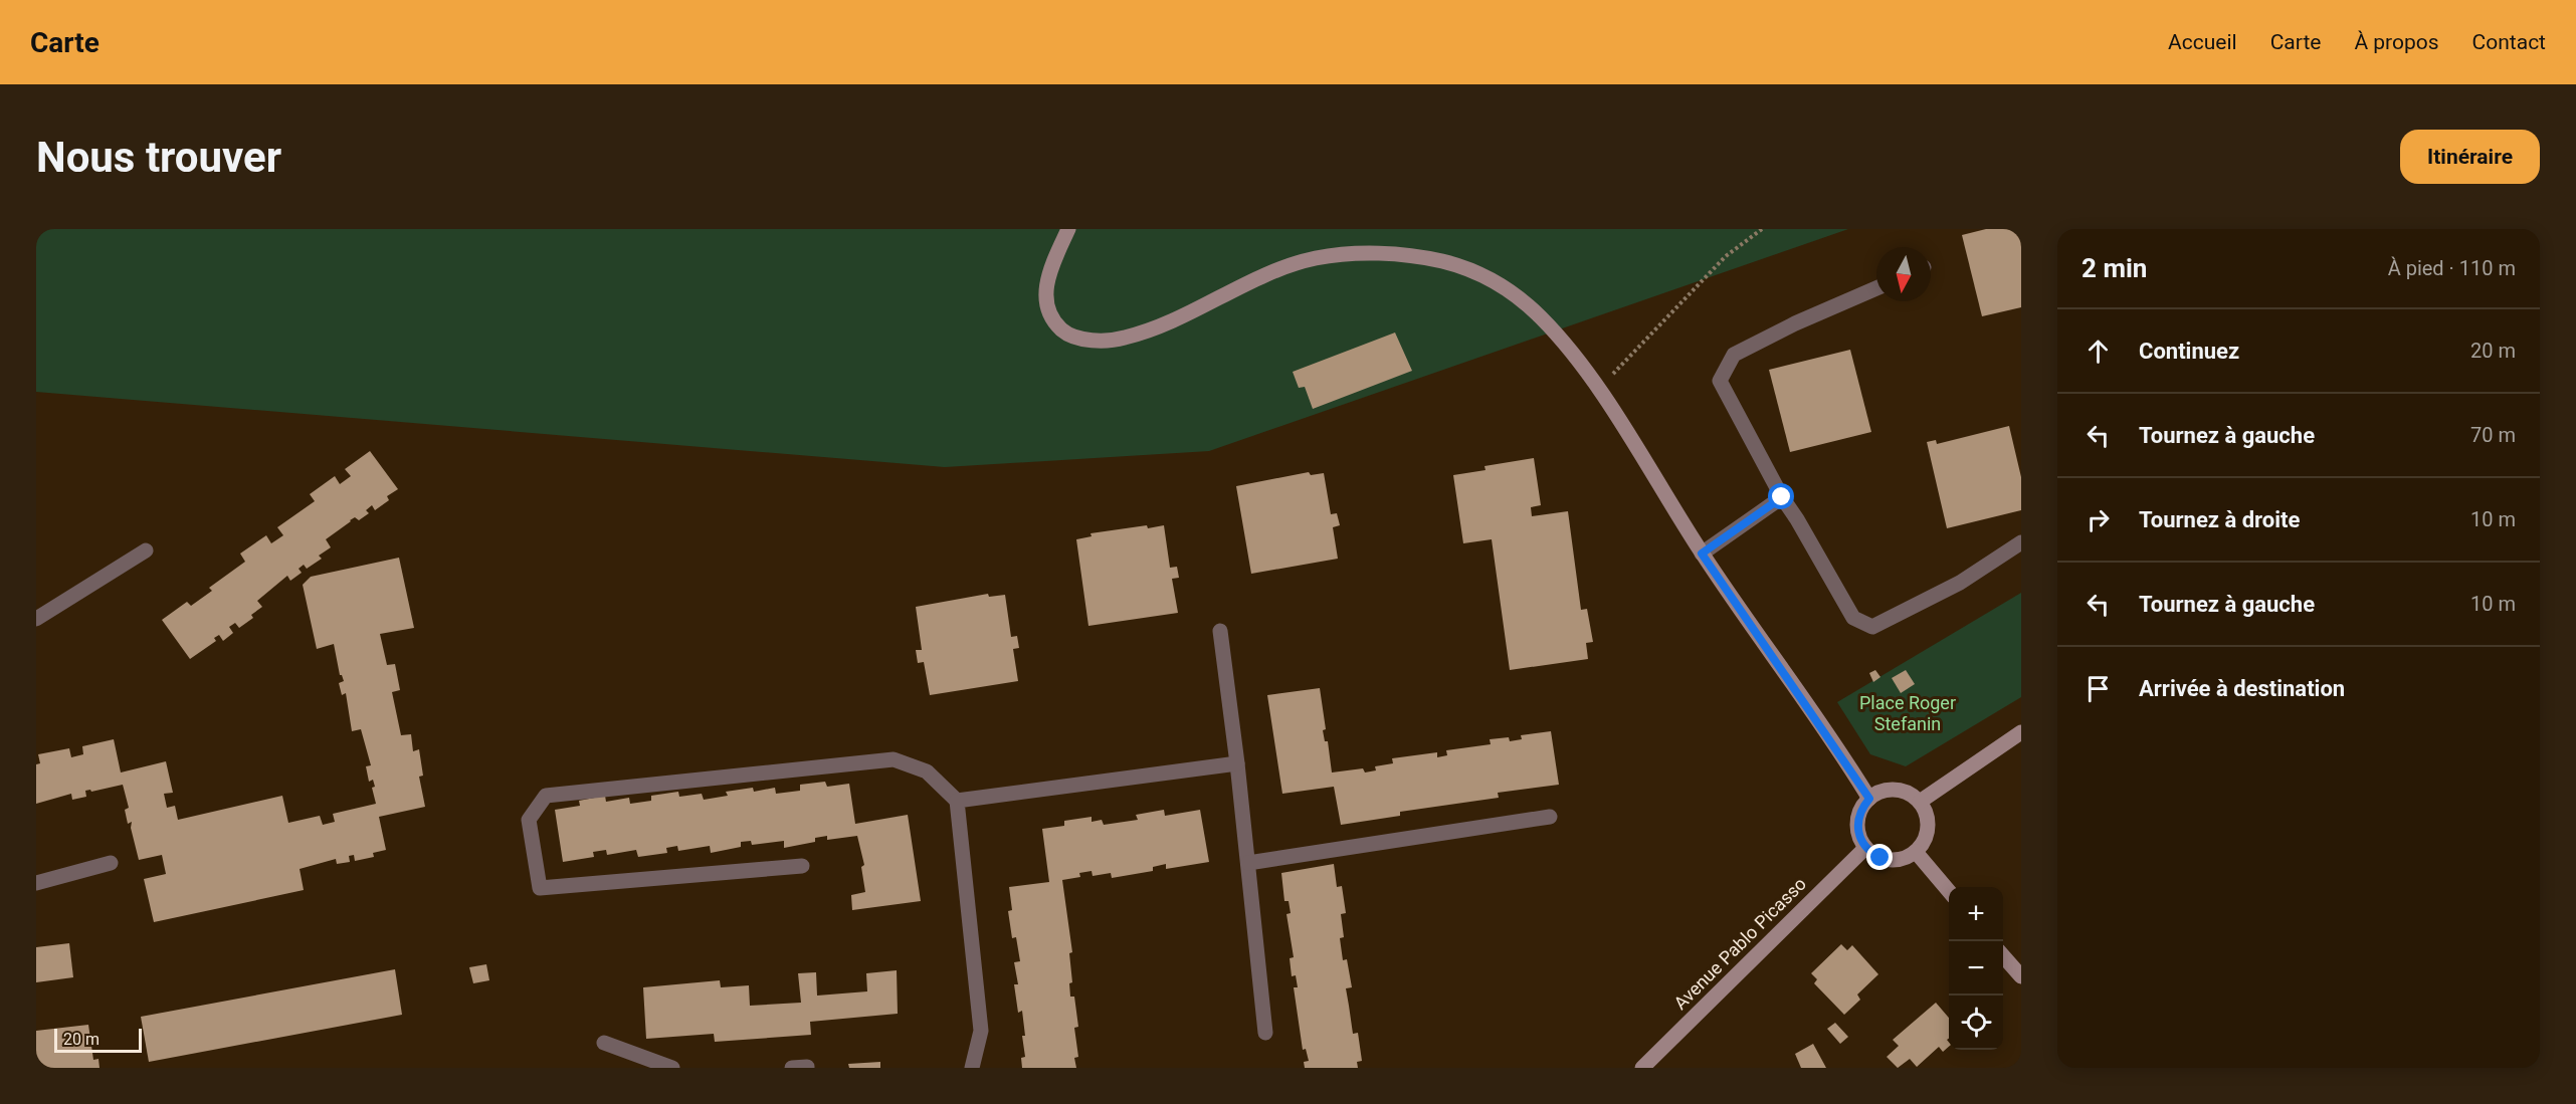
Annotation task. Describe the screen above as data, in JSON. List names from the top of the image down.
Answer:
{
  "streets": {
    "street": ["Avenue Pablo Picasso"]
  },
  "parks": ["Place Roger Stefanin"],
  "scale_bar": "20 m",
  "north": "bottom",
  "page": {
    "header": "Carte",
    "nav": [
      "Accueil",
      "Carte",
      "À propos",
      "Contact"
    ],
    "buttons": "Itinéraire",
    "title": "Nous trouver",
    "heading": ["2 min", "À pied · 110 m"],
    "list": [
      ["Continuez", "20 m"],
      ["Tournez à gauche", "70 m"],
      ["Tournez à droite", "10 m"],
      ["Tournez à gauche", "10 m"],
      "Arrivée à destination"
    ],
    "map_buttons": ["+", "−"],
    "scale": "20 m"
  }
}
